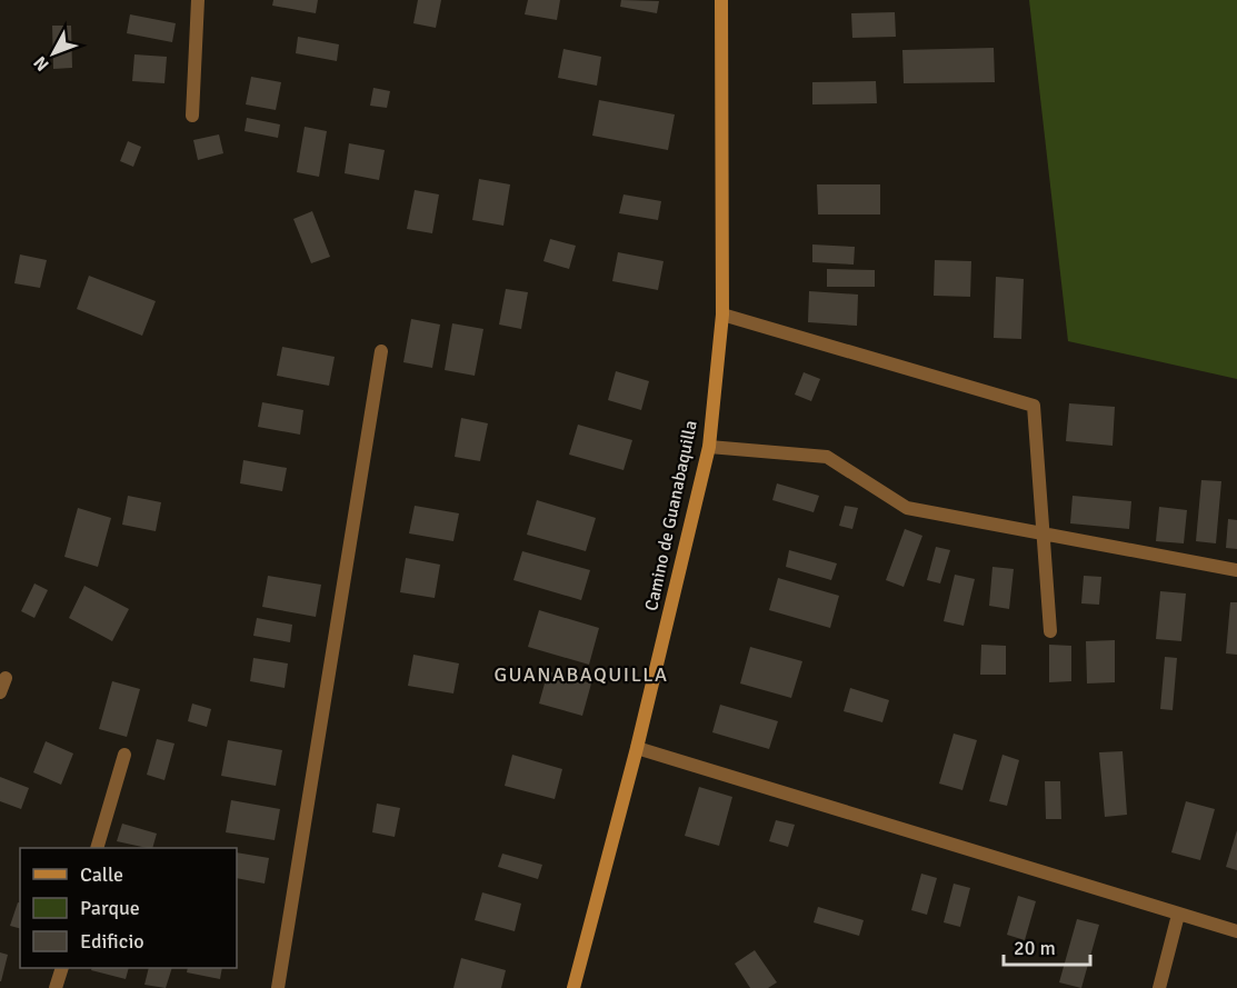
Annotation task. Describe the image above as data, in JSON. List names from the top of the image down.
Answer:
{
  "streets": {
    "street": ["Camino de Guanabaquilla"]
  },
  "districts": ["GUANABAQUILLA"],
  "legend": ["Calle", "Parque", "Edificio"],
  "scale_bar": "20 m",
  "north": "bottom left"
}
